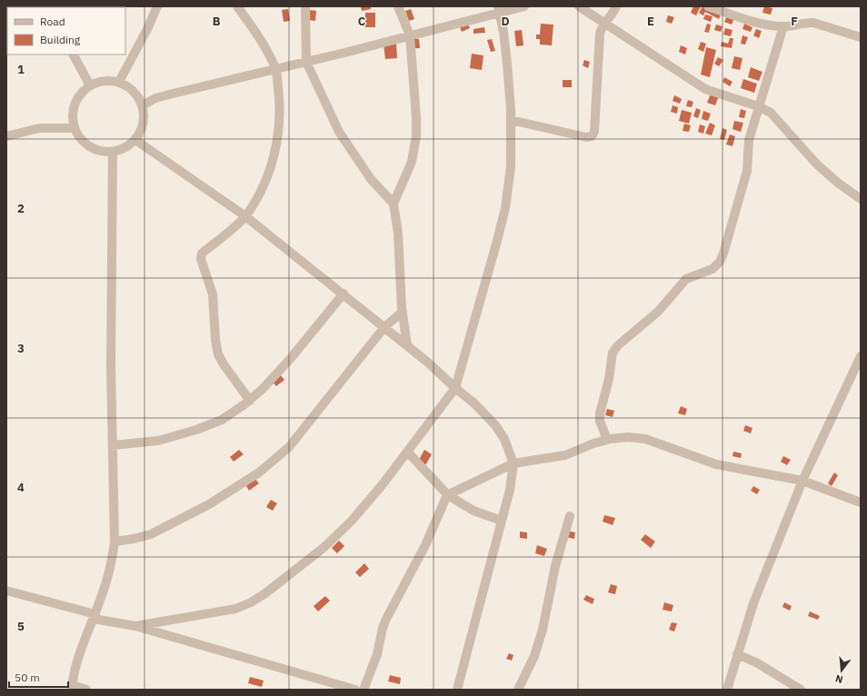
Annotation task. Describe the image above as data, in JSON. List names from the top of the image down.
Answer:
{
  "legend": ["Road", "Building"],
  "scale_bar": "50 m",
  "north": "bottom",
  "grid": {
    "columns": [
      "B",
      "C",
      "D",
      "E",
      "F"
    ],
    "rows": [
      "1",
      "2",
      "3",
      "4",
      "5"
    ]
  }
}
